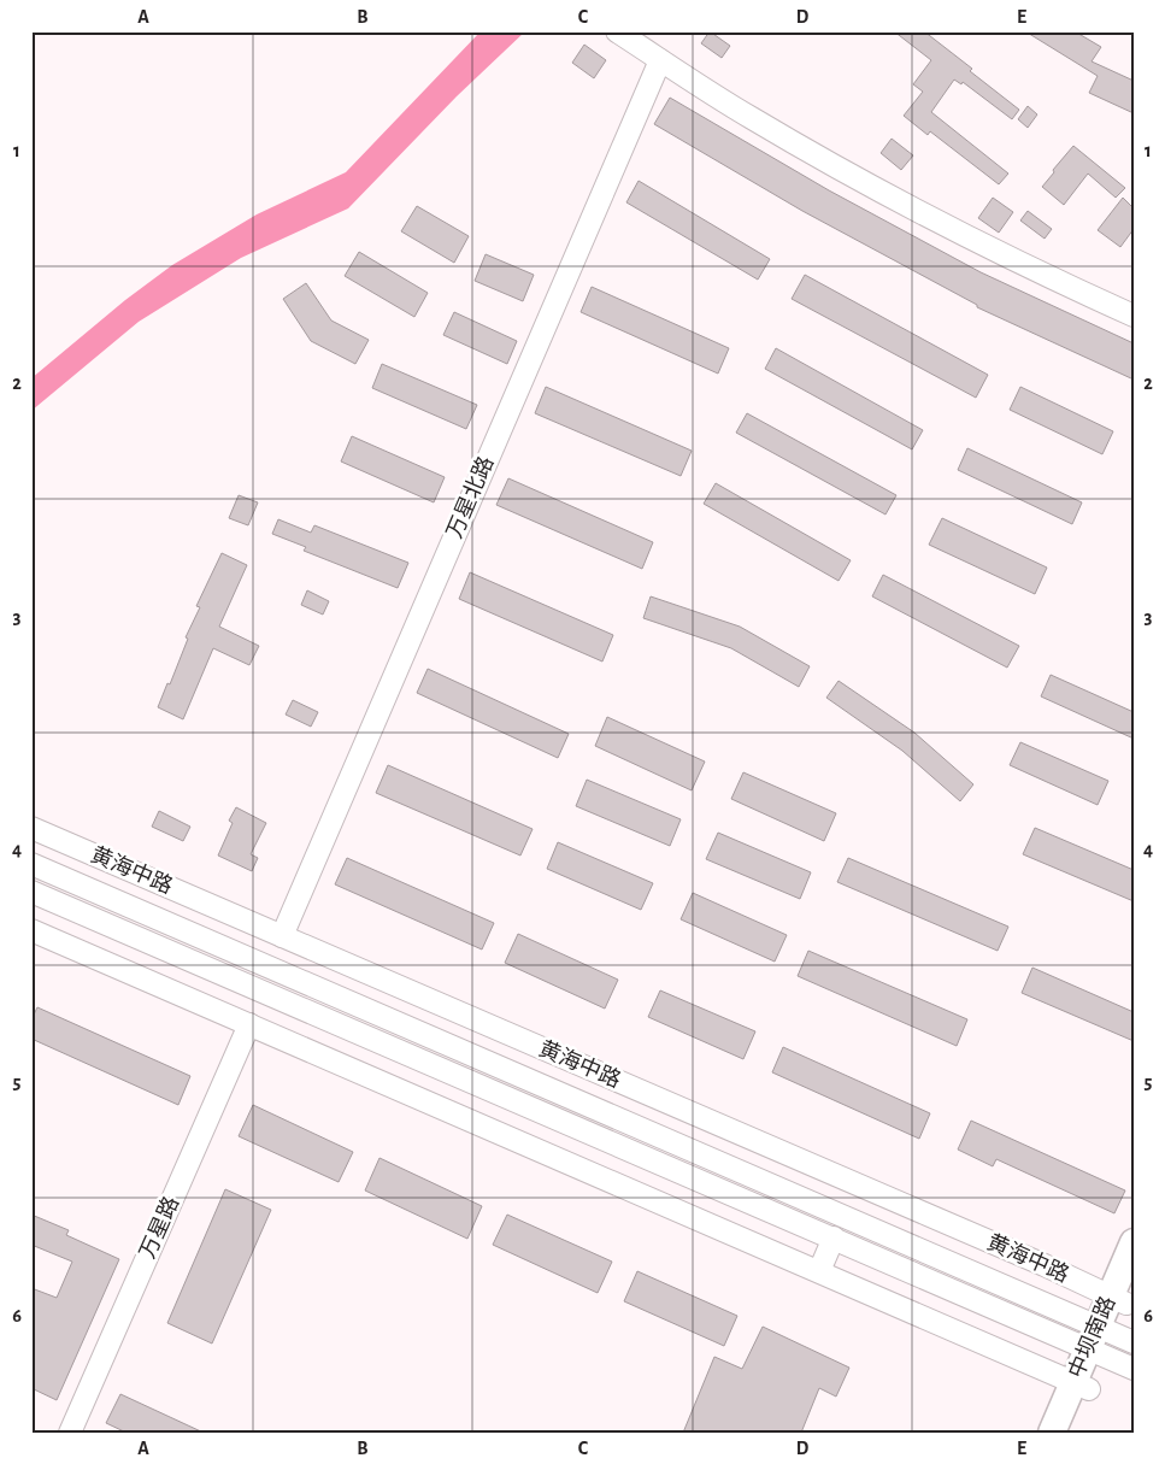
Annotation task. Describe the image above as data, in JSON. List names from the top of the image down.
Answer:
{
  "streets": {
    "main road": ["中坝南路"],
    "street": ["万星北路", "黄海中路", "万星路"]
  },
  "crossings": [
    ["万星北路", "黄海中路"],
    ["黄海中路", "中坝南路"]
  ],
  "grid": {
    "columns": [
      "A",
      "B",
      "C",
      "D",
      "E"
    ],
    "rows": [
      "1",
      "2",
      "3",
      "4",
      "5",
      "6"
    ]
  }
}
